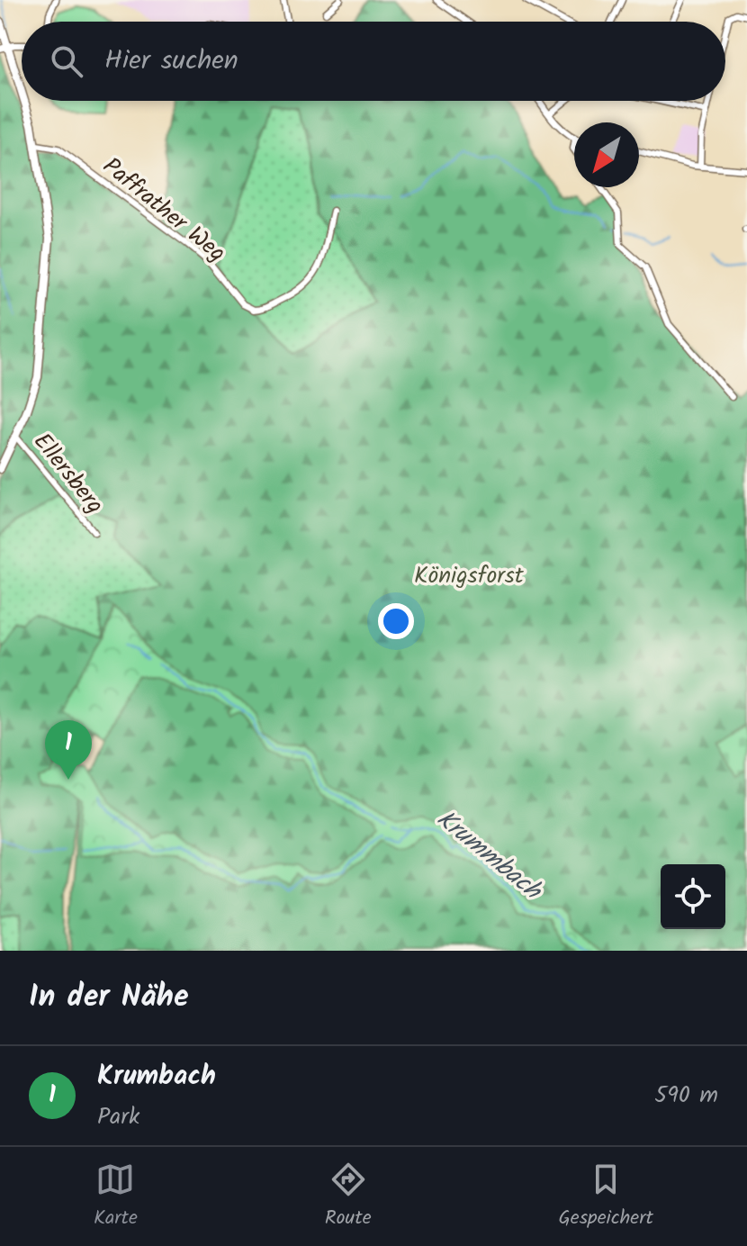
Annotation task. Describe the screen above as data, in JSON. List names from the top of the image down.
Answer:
{
  "streets": {
    "street": ["Paffrather Weg", "Ellersberg"]
  },
  "water": ["Krummbach"],
  "parks": ["Königsforst"],
  "north": "bottom left",
  "page": {
    "search": "Hier suchen",
    "pins": "1",
    "heading": "In der Nähe",
    "list": [
      {
        "mark": "1",
        "name": "Krumbach",
        "note": "Park",
        "value": "590 m"
      }
    ],
    "nav": ["Karte", "Route", "Gespeichert"]
  }
}
